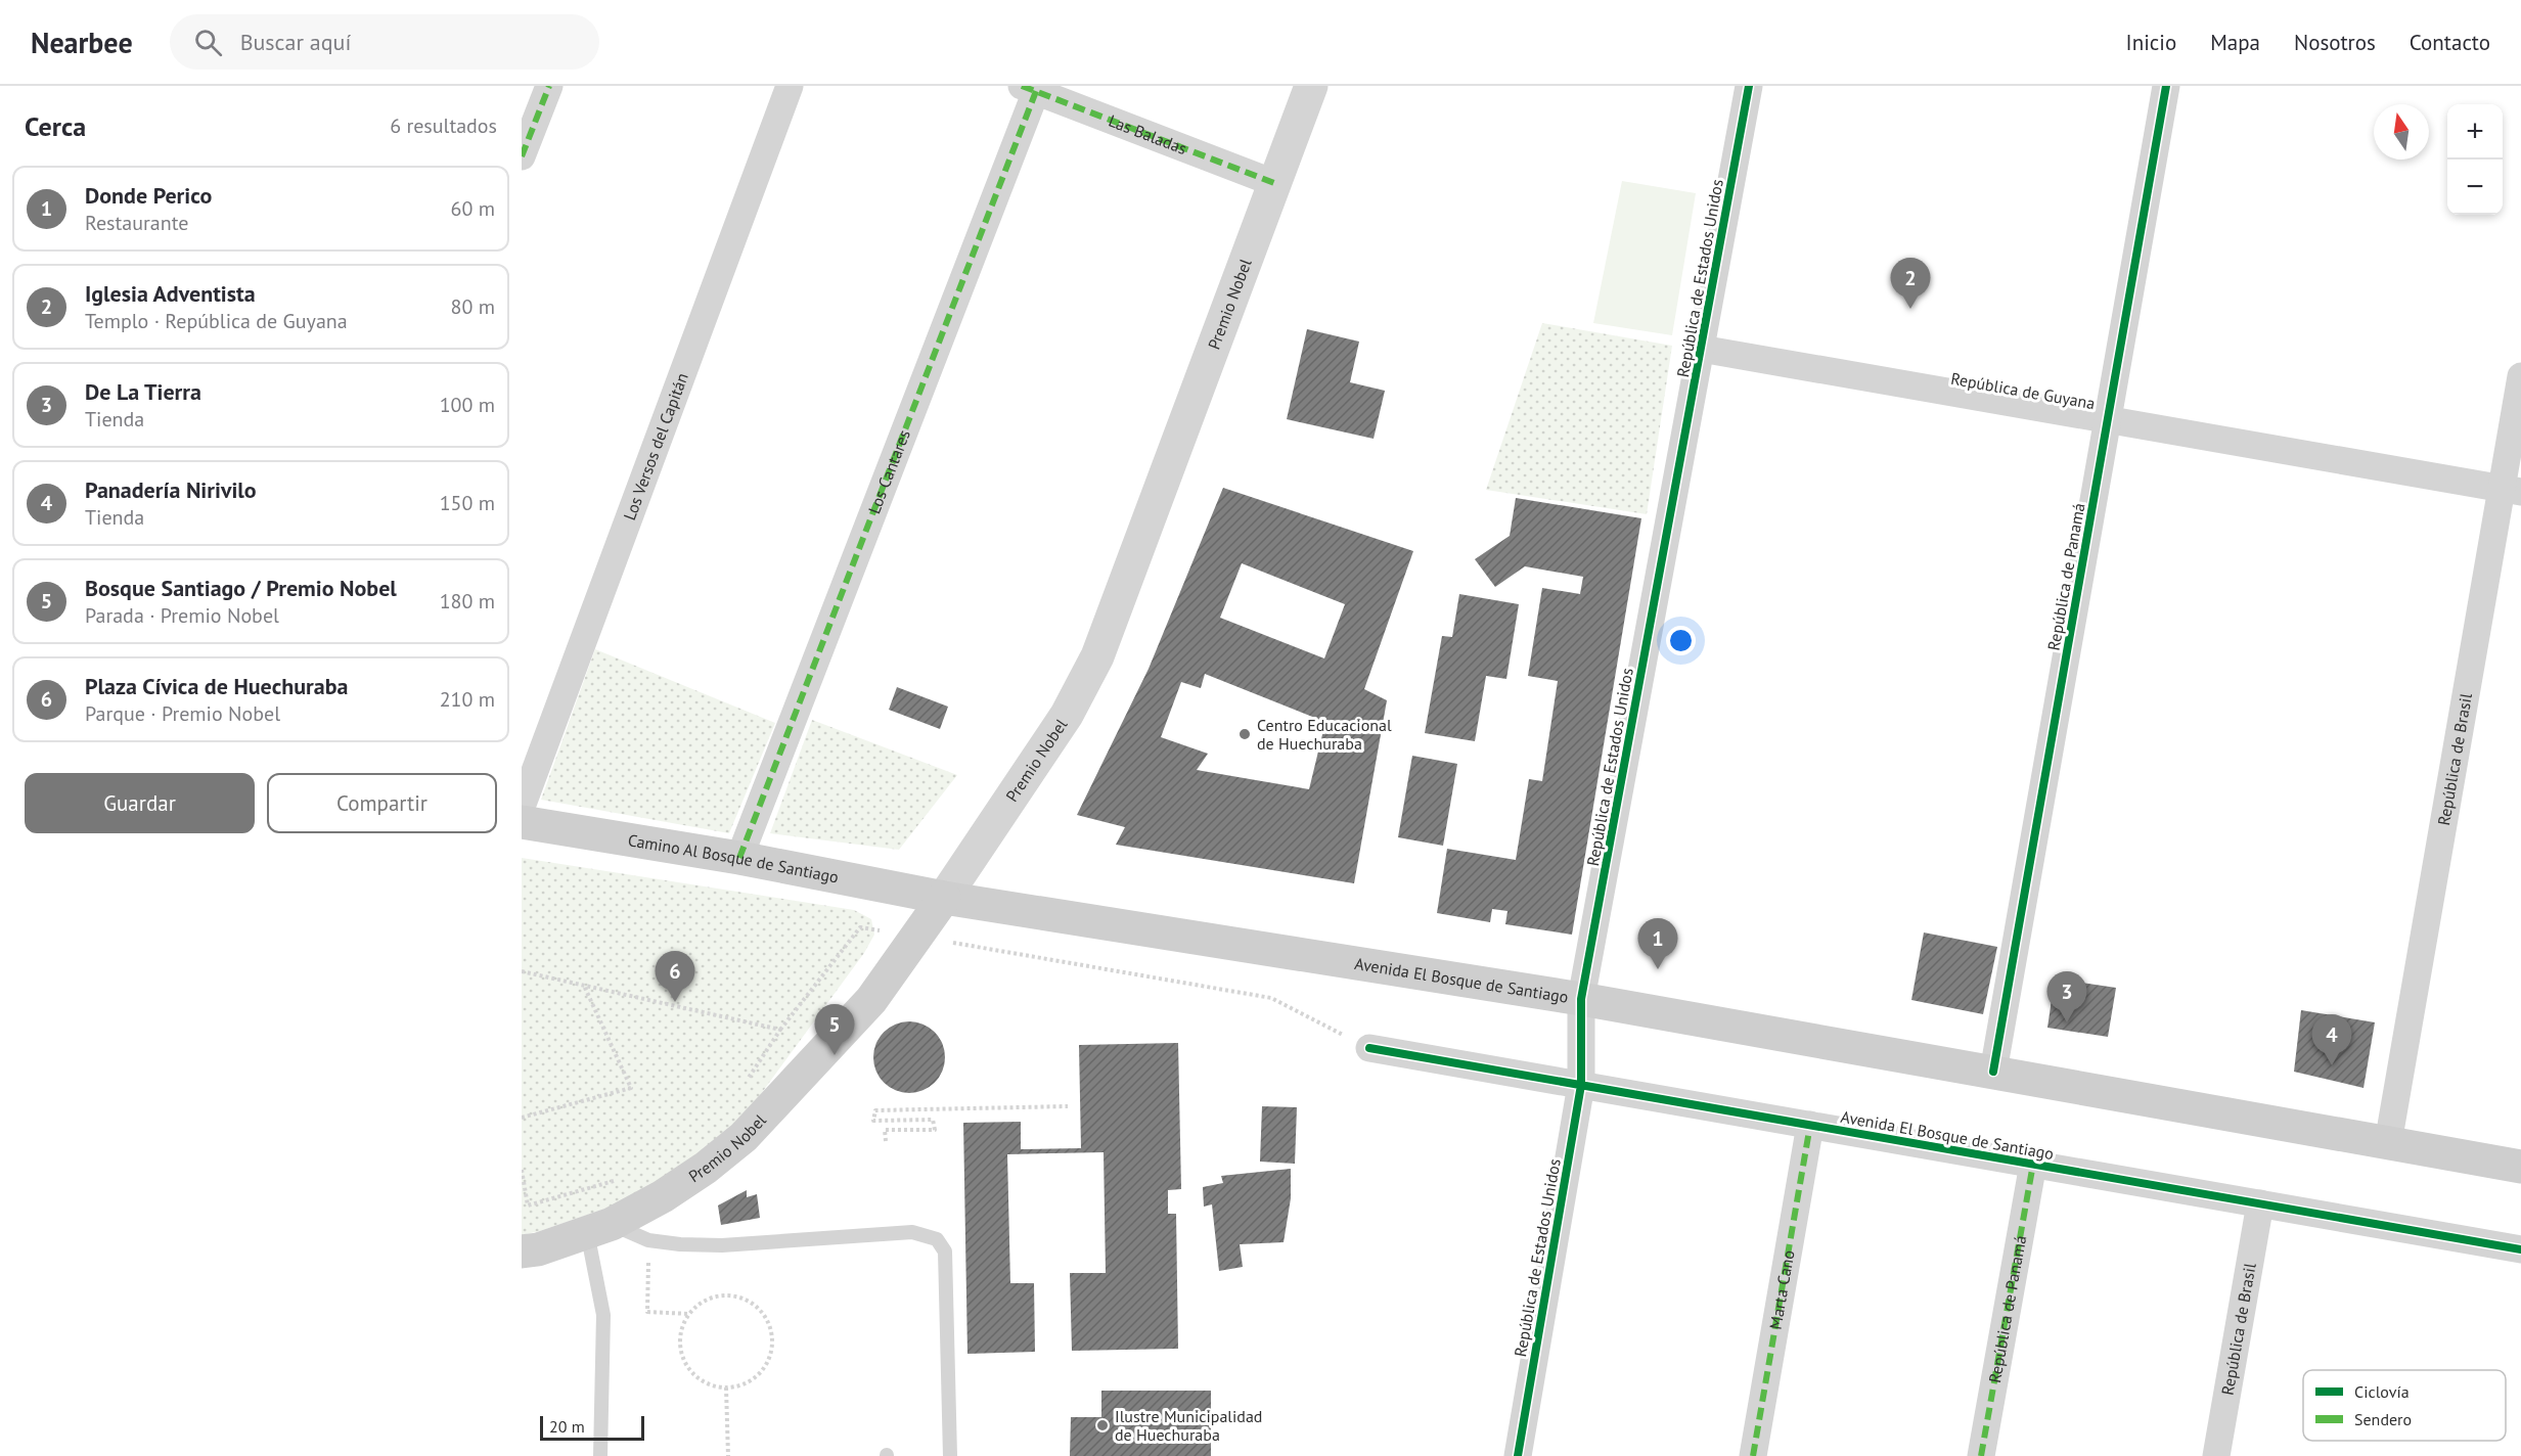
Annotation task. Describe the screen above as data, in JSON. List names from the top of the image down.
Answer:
{
  "streets": {
    "main road": ["Premio Nobel", "Camino Al Bosque de Santiago", "Avenida El Bosque de Santiago"],
    "street": [
      "Las Baladas",
      "República de Estados Unidos",
      "República de Guyana",
      "Los Versos del Capitán",
      "Los Cantares",
      "República de Panamá",
      "República de Brasil",
      "Marta Cano"
    ]
  },
  "crossings": [
    ["Las Baladas", "Premio Nobel"],
    ["Las Baladas", "Los Cantares"],
    ["República de Estados Unidos", "República de Guyana"],
    ["República de Estados Unidos", "Avenida El Bosque de Santiago"],
    ["Premio Nobel", "Camino Al Bosque de Santiago"],
    ["Premio Nobel", "Avenida El Bosque de Santiago"],
    ["República de Guyana", "República de Panamá"],
    ["República de Guyana", "República de Brasil"],
    ["Los Cantares", "Camino Al Bosque de Santiago"],
    ["República de Panamá", "Avenida El Bosque de Santiago"],
    ["República de Brasil", "Avenida El Bosque de Santiago"],
    ["Camino Al Bosque de Santiago", "Avenida El Bosque de Santiago"],
    ["Avenida El Bosque de Santiago", "Marta Cano"]
  ],
  "places": ["Centro Educacional de Huechuraba", "Ilustre Municipalidad de Huechuraba"],
  "legend": ["Ciclovía", "Sendero"],
  "scale_bar": "20 m",
  "north": "top",
  "page": {
    "header": "Nearbee",
    "search": "Buscar aquí",
    "nav": [
      "Inicio",
      "Mapa",
      "Nosotros",
      "Contacto"
    ],
    "heading": ["Cerca", "6 resultados"],
    "map_buttons": ["+", "−"],
    "list": [
      {
        "mark": "1",
        "name": "Donde Perico",
        "note": "Restaurante",
        "value": "60 m"
      },
      {
        "mark": "2",
        "name": "Iglesia Adventista",
        "note": "Templo · República de Guyana",
        "value": "80 m"
      },
      {
        "mark": "3",
        "name": "De La Tierra",
        "note": "Tienda",
        "value": "100 m"
      },
      {
        "mark": "4",
        "name": "Panadería Nirivilo",
        "note": "Tienda",
        "value": "150 m"
      },
      {
        "mark": "5",
        "name": "Bosque Santiago / Premio Nobel",
        "note": "Parada · Premio Nobel",
        "value": "180 m"
      },
      {
        "mark": "6",
        "name": "Plaza Cívica de Huechuraba",
        "note": "Parque · Premio Nobel",
        "value": "210 m"
      }
    ],
    "pins": [
      "2",
      "1",
      "6",
      "3",
      "5",
      "4"
    ],
    "buttons": ["Guardar", "Compartir"],
    "scale": "20 m"
  }
}
